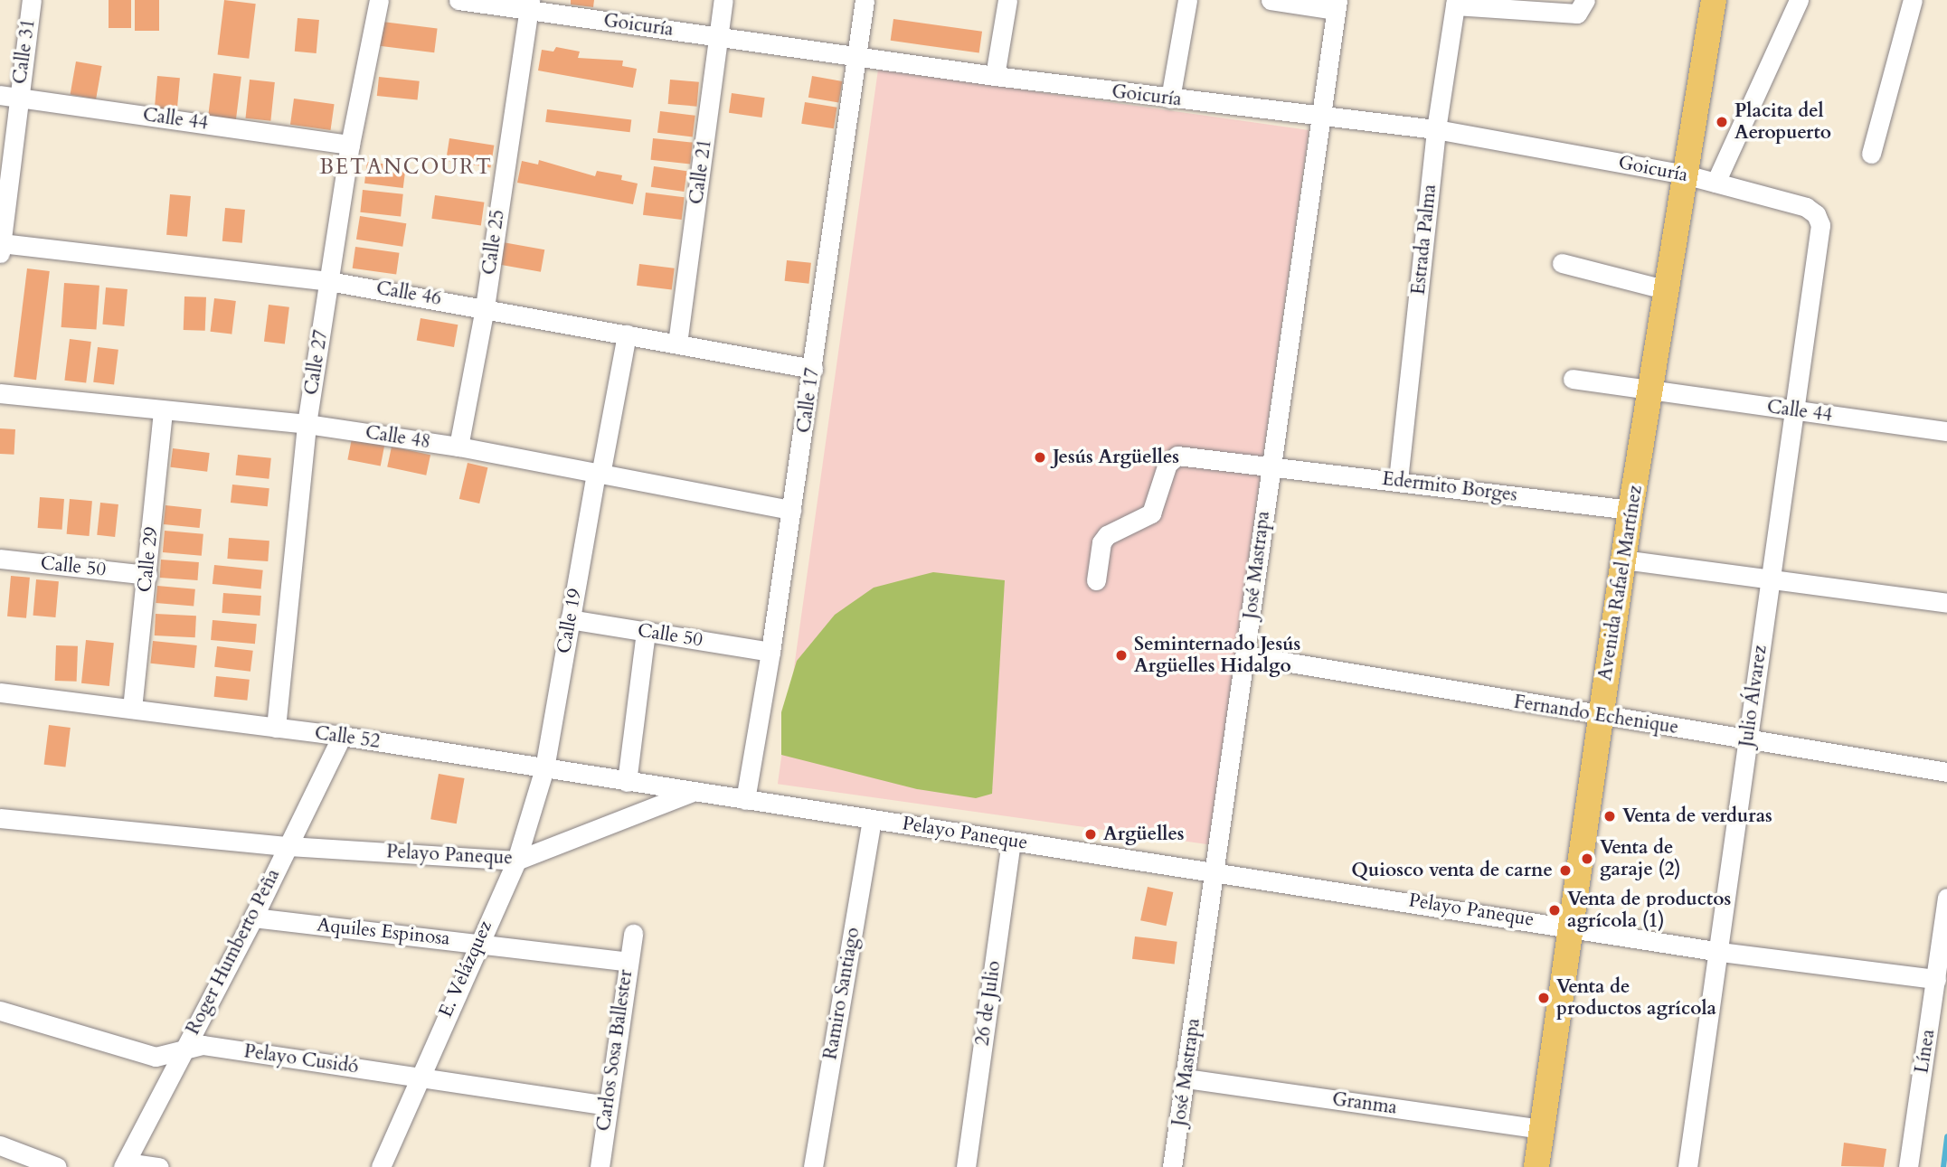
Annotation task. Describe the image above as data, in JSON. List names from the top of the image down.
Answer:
{
  "streets": {
    "main road": ["Avenida Rafael Martínez"],
    "street": [
      "Goicuría",
      "Calle 31",
      "Calle 44",
      "Calle 21",
      "Estrada Palma",
      "Calle 25",
      "Calle 46",
      "Calle 27",
      "Calle 17",
      "Calle 48",
      "Edermito Borges",
      "Calle 29",
      "José Mastrapa",
      "Calle 50",
      "Calle 19",
      "Julio Álvarez",
      "Fernando Echenique",
      "Calle 52",
      "Pelayo Paneque",
      "Aquiles Espinosa",
      "Roger Humberto Peña",
      "E. Velázquez",
      "Ramiro Santiago",
      "26 de Julio",
      "Carlos Sosa Ballester",
      "Línea",
      "Pelayo Cusidó",
      "Granma"
    ]
  },
  "crossings": [
    ["Goicuría", "Calle 21"],
    ["Goicuría", "Estrada Palma"],
    ["Goicuría", "Calle 25"],
    ["Goicuría", "Calle 17"],
    ["Goicuría", "José Mastrapa"],
    ["Goicuría", "Avenida Rafael Martínez"],
    ["Goicuría", "Julio Álvarez"],
    ["Calle 31", "Calle 44"],
    ["Calle 31", "Calle 46"],
    ["Calle 44", "Calle 27"],
    ["Calle 44", "Avenida Rafael Martínez"],
    ["Calle 44", "Julio Álvarez"],
    ["Calle 21", "Calle 46"],
    ["Estrada Palma", "Edermito Borges"],
    ["Calle 25", "Calle 46"],
    ["Calle 25", "Calle 48"],
    ["Calle 46", "Calle 27"],
    ["Calle 46", "Calle 17"],
    ["Calle 46", "Calle 19"],
    ["Calle 27", "Calle 48"],
    ["Calle 27", "Calle 52"],
    ["Calle 17", "Calle 48"],
    ["Calle 17", "Calle 50"],
    ["Calle 17", "Pelayo Paneque"],
    ["Calle 48", "Calle 29"],
    ["Calle 48", "Calle 19"],
    ["Edermito Borges", "José Mastrapa"],
    ["Edermito Borges", "Avenida Rafael Martínez"],
    ["Calle 29", "Calle 50"],
    ["Calle 29", "Calle 52"],
    ["José Mastrapa", "Fernando Echenique"],
    ["José Mastrapa", "Pelayo Paneque"],
    ["José Mastrapa", "Granma"],
    ["Calle 50", "Calle 19"],
    ["Avenida Rafael Martínez", "Fernando Echenique"],
    ["Avenida Rafael Martínez", "Pelayo Paneque"],
    ["Avenida Rafael Martínez", "Granma"],
    ["Calle 19", "Calle 52"],
    ["Calle 19", "E. Velázquez"],
    ["Julio Álvarez", "Fernando Echenique"],
    ["Julio Álvarez", "Pelayo Paneque"],
    ["Calle 52", "Pelayo Paneque"],
    ["Calle 52", "Roger Humberto Peña"],
    ["Calle 52", "E. Velázquez"],
    ["Pelayo Paneque", "Roger Humberto Peña"],
    ["Pelayo Paneque", "E. Velázquez"],
    ["Pelayo Paneque", "Ramiro Santiago"],
    ["Pelayo Paneque", "26 de Julio"],
    ["Pelayo Paneque", "Línea"],
    ["Aquiles Espinosa", "Roger Humberto Peña"],
    ["Aquiles Espinosa", "E. Velázquez"],
    ["Aquiles Espinosa", "Carlos Sosa Ballester"],
    ["Roger Humberto Peña", "Pelayo Cusidó"],
    ["E. Velázquez", "Pelayo Cusidó"],
    ["Carlos Sosa Ballester", "Pelayo Cusidó"]
  ],
  "districts": ["BETANCOURT"],
  "places": [
    "Placita del Aeropuerto",
    "Jesús Argüelles",
    "Seminternado Jesús Argüelles Hidalgo",
    "Venta de verduras",
    "Argüelles",
    "Venta de garaje (2)",
    "Quiosco venta de carne",
    "Venta de productos agrícola (1)",
    "Venta de productos agrícola"
  ]
}
